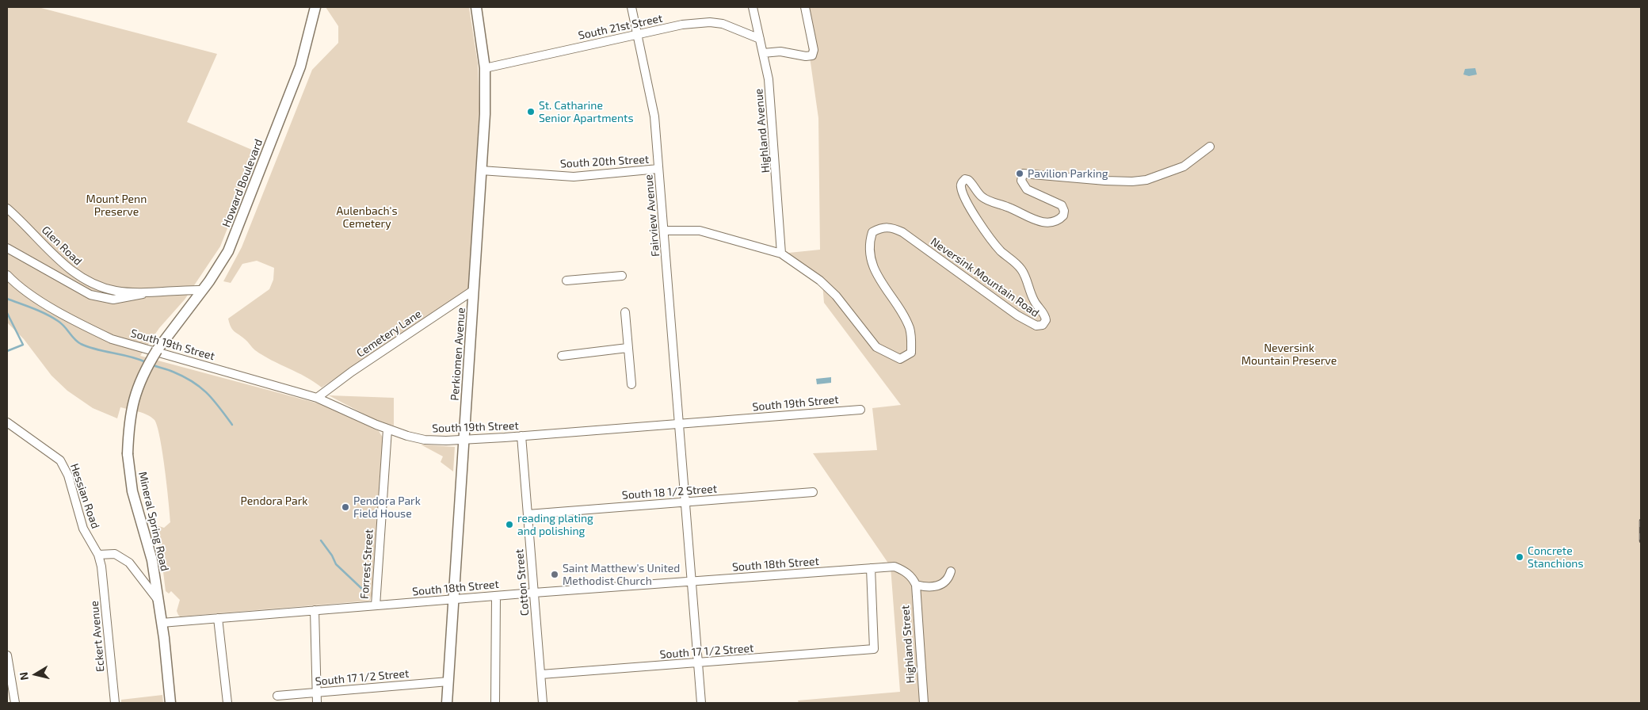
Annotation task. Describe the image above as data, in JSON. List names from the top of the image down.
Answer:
{
  "streets": {
    "main road": ["Howard Boulevard", "Perkiomen Avenue", "Mineral Spring Road"],
    "street": [
      "South 21st Street",
      "Highland Avenue",
      "South 20th Street",
      "Fairview Avenue",
      "Glen Road",
      "Neversink Mountain Road",
      "Cemetery Lane",
      "South 19th Street",
      "South 18 1/2 Street",
      "Hessian Road",
      "Forrest Street",
      "South 18th Street",
      "Cotton Street",
      "Eckert Avenue",
      "Highland Street",
      "South 17 1/2 Street"
    ]
  },
  "crossings": [
    ["South 21st Street", "Highland Avenue"],
    ["South 21st Street", "Fairview Avenue"],
    ["South 21st Street", "Perkiomen Avenue"],
    ["Highland Avenue", "Neversink Mountain Road"],
    ["South 20th Street", "Fairview Avenue"],
    ["South 20th Street", "Perkiomen Avenue"],
    ["Howard Boulevard", "Glen Road"],
    ["Howard Boulevard", "Mineral Spring Road"],
    ["Fairview Avenue", "South 19th Street"],
    ["Fairview Avenue", "South 18 1/2 Street"],
    ["Fairview Avenue", "South 18th Street"],
    ["Fairview Avenue", "South 17 1/2 Street"],
    ["Cemetery Lane", "South 19th Street"],
    ["Cemetery Lane", "Perkiomen Avenue"],
    ["South 19th Street", "Perkiomen Avenue"],
    ["South 19th Street", "Forrest Street"],
    ["South 19th Street", "Cotton Street"],
    ["Perkiomen Avenue", "South 18th Street"],
    ["Perkiomen Avenue", "South 17 1/2 Street"],
    ["South 18 1/2 Street", "Cotton Street"],
    ["Hessian Road", "Eckert Avenue"],
    ["Mineral Spring Road", "South 18th Street"],
    ["Forrest Street", "South 18th Street"],
    ["South 18th Street", "Cotton Street"],
    ["South 18th Street", "Highland Street"],
    ["South 18th Street", "South 17 1/2 Street"],
    ["Cotton Street", "South 17 1/2 Street"]
  ],
  "parks": [
    "Mount Penn Preserve",
    "Aulenbach's Cemetery",
    "Neversink Mountain Preserve",
    "Pendora Park"
  ],
  "places": [
    "St. Catharine Senior Apartments",
    "Pavilion Parking",
    "Pendora Park Field House",
    "reading plating and polishing",
    "Concrete Stanchions",
    "Saint Matthew's United Methodist Church"
  ],
  "north": "left"
}
